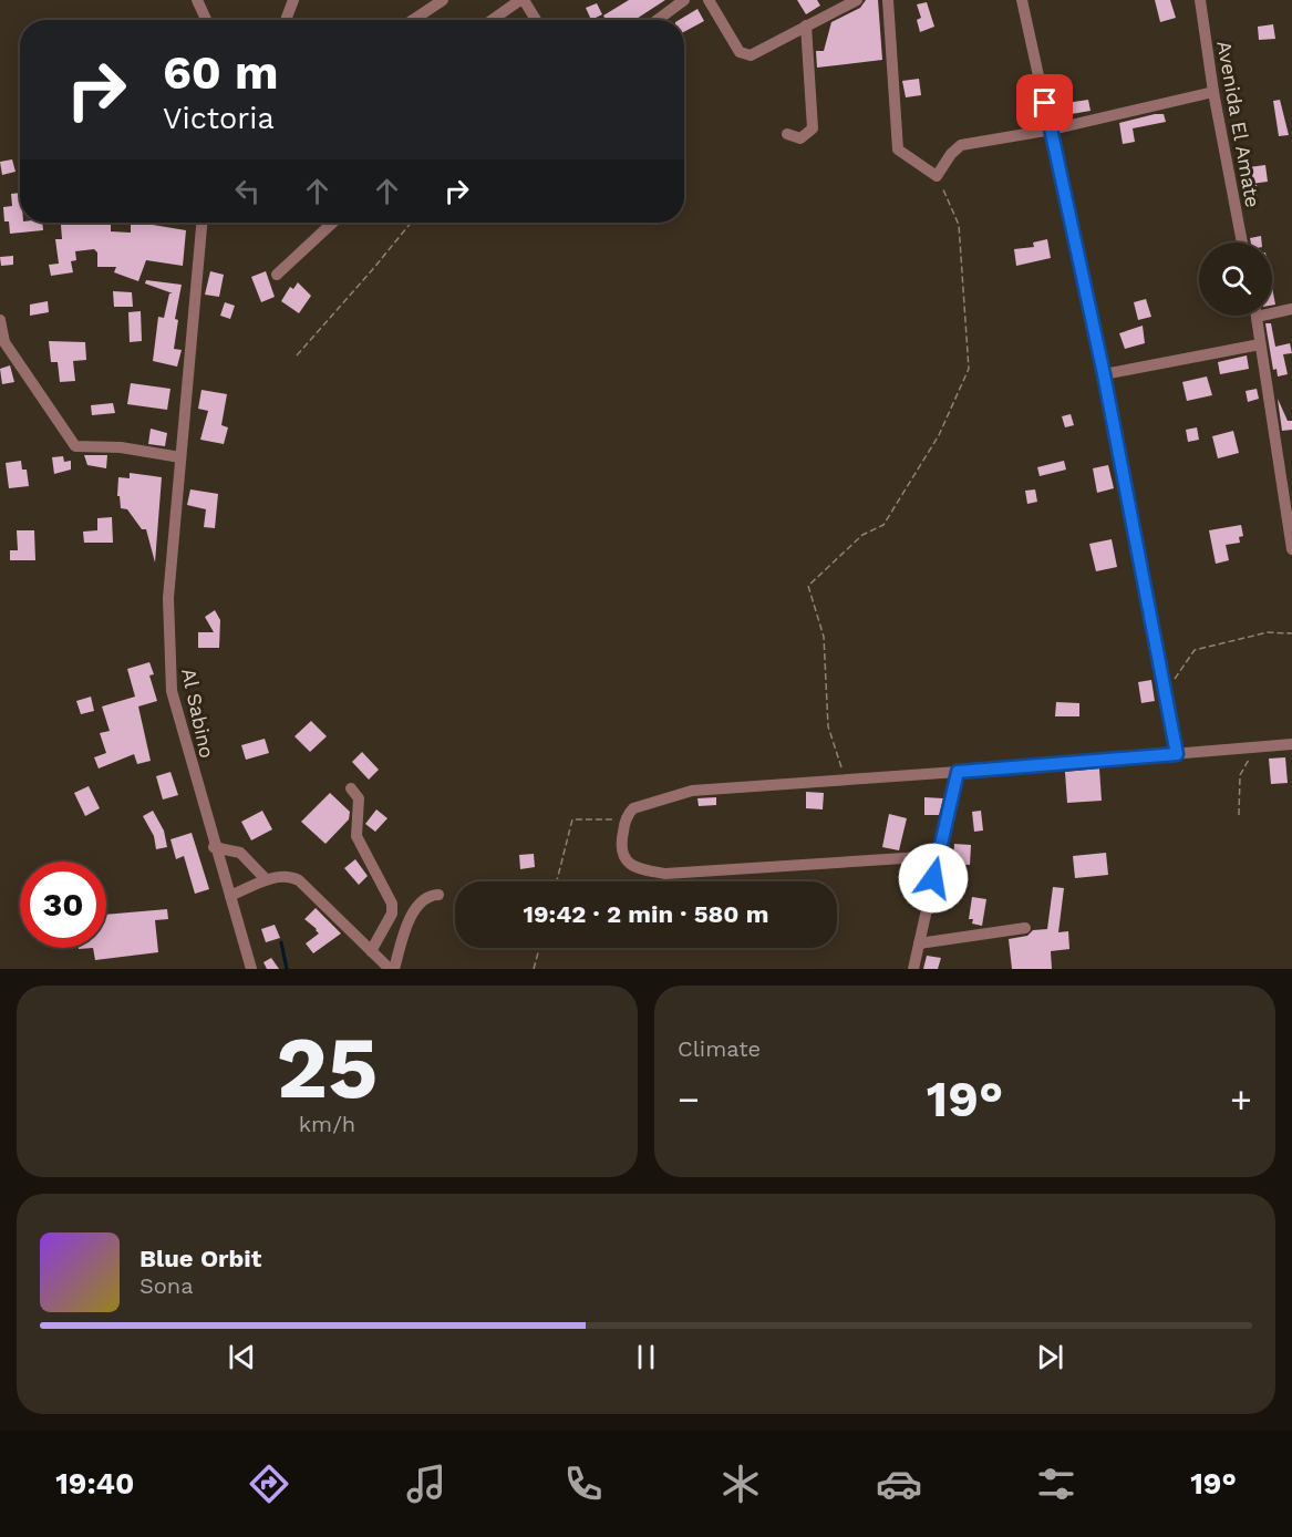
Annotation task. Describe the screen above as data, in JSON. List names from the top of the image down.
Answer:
{
  "streets": {
    "street": ["Avenida El Amate", "Al Sabino"]
  },
  "page": {
    "turn": ["60 m", "Victoria"],
    "limit": "30",
    "trip": "19:42 · 2 min · 580 m",
    "tile": [
      ["25", "km/h"],
      "Climate"
    ],
    "heat": ["−", "19°", "+"],
    "song": ["Blue Orbit", "Sona"],
    "tabs": ["19:40", "19°"]
  }
}
